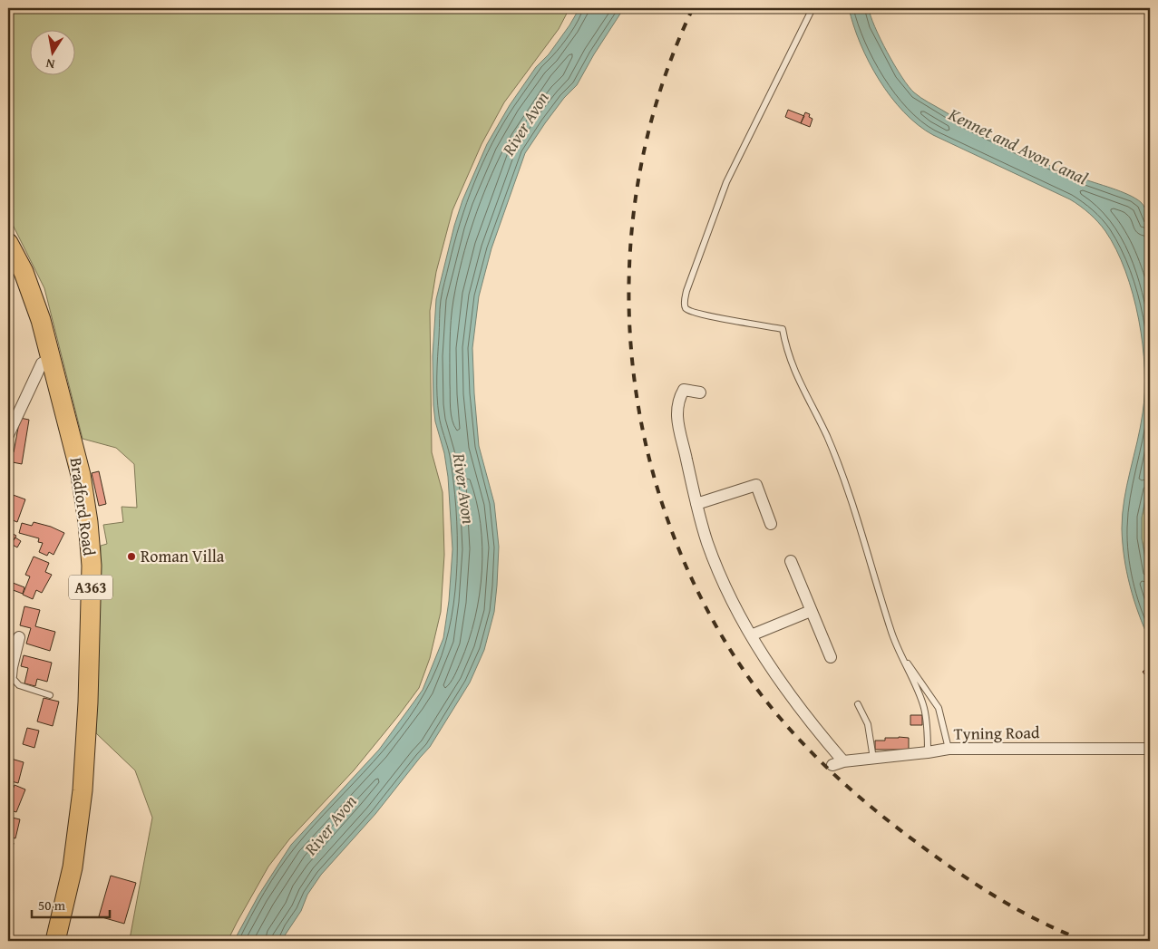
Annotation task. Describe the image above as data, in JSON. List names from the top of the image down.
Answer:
{
  "streets": {
    "main road": ["Bradford Road", "A363"],
    "street": ["Tyning Road"]
  },
  "water": ["River Avon", "Kennet and Avon Canal"],
  "places": ["Roman Villa"],
  "scale_bar": "50 m",
  "north": "bottom"
}
